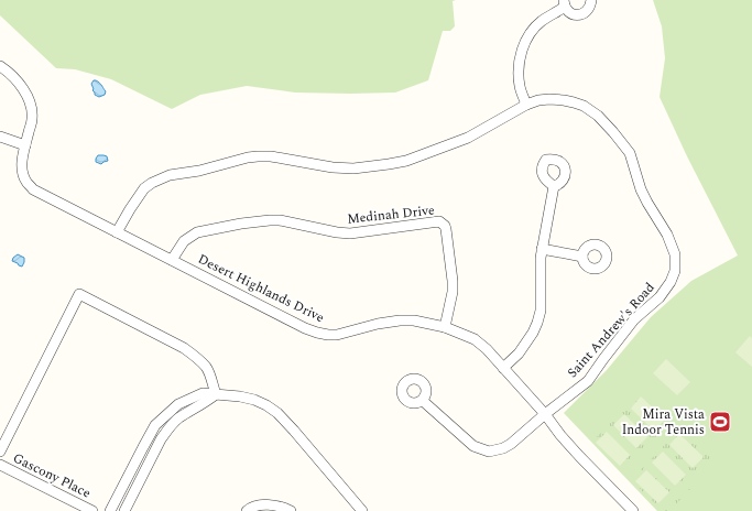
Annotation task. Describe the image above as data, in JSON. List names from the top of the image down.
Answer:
{
  "streets": {
    "street": [
      "Medinah Drive",
      "Desert Highlands Drive",
      "Saint Andrew's Road",
      "Gascony Place"
    ]
  },
  "crossings": [
    ["Medinah Drive", "Desert Highlands Drive"],
    ["Desert Highlands Drive", "Saint Andrew's Road"]
  ],
  "places": {
    "sports": ["Mira Vista Indoor Tennis"]
  }
}
